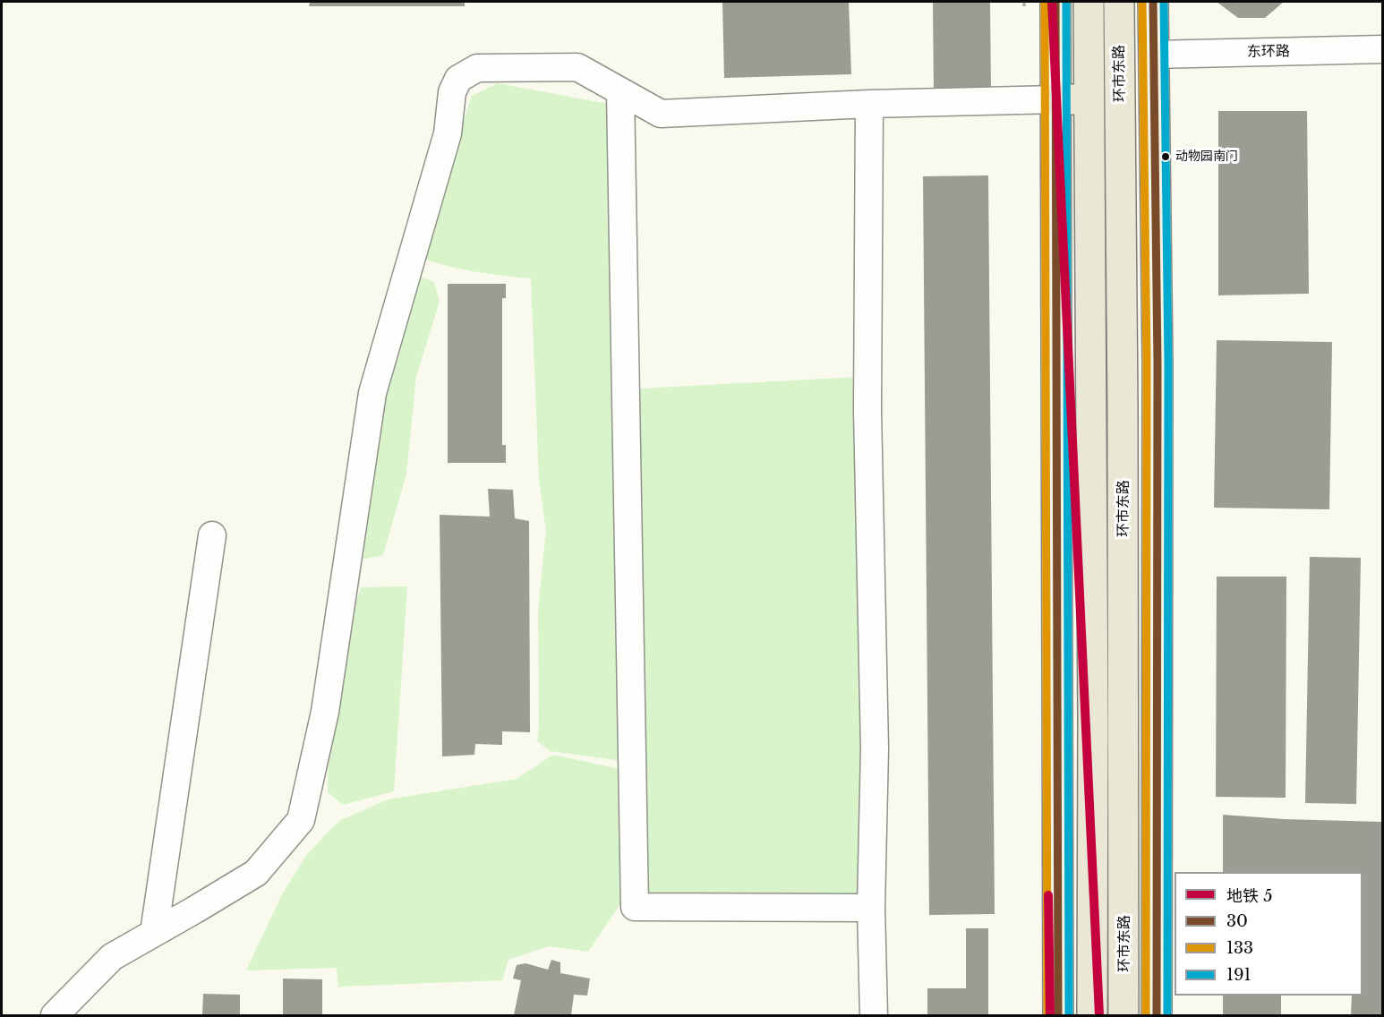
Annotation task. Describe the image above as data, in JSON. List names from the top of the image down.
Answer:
{
  "streets": {
    "highway": ["环市东路"],
    "street": ["东环路"]
  },
  "places": ["动物园南门"],
  "lines": [
    "metro line 5",
    "transit line 30",
    "transit line 133",
    "transit line 191"
  ],
  "legend": [
    "地铁 5",
    "30",
    "133",
    "191"
  ]
}
